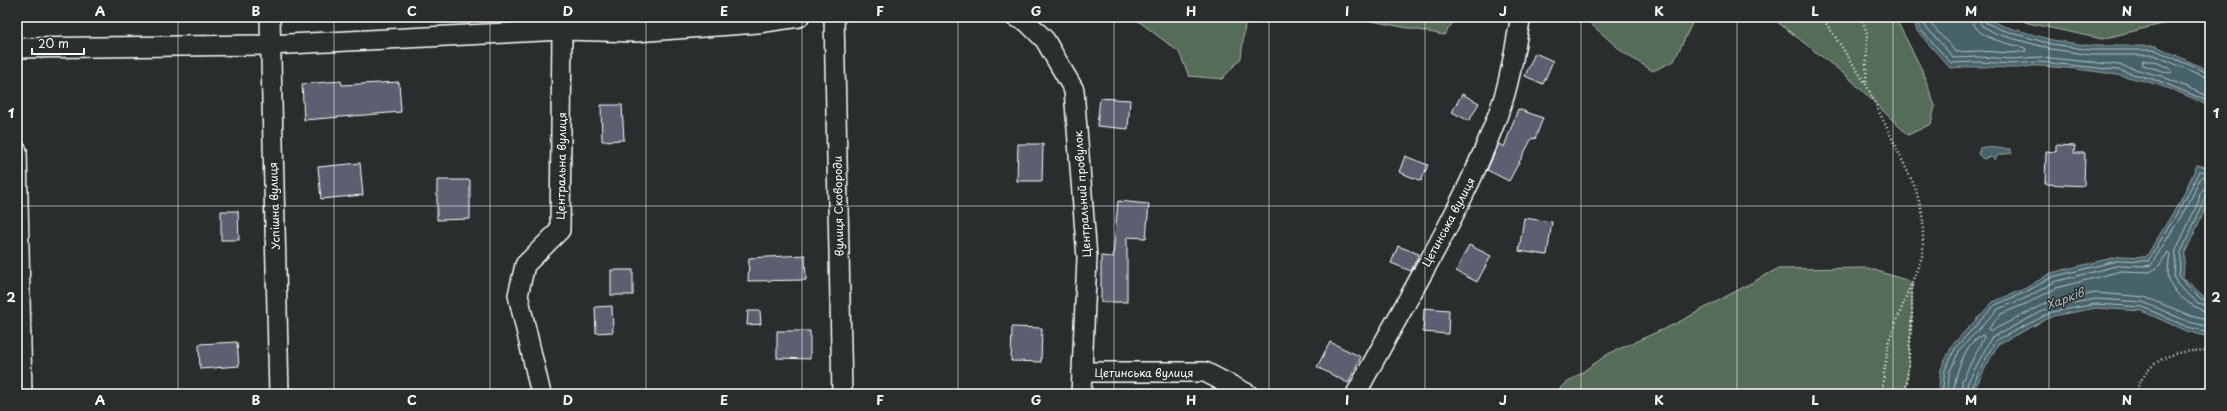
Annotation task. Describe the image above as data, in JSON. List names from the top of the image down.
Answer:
{
  "streets": {
    "street": [
      "Центральна вулиця",
      "Центральний провулок",
      "Успішна вулиця",
      "вулиця Сковороди",
      "Цетинська вулиця"
    ]
  },
  "crossings": [
    ["Центральний провулок", "Цетинська вулиця"]
  ],
  "water": ["Харків"],
  "scale_bar": "20 m",
  "grid": {
    "columns": [
      "A",
      "B",
      "C",
      "D",
      "E",
      "F",
      "G",
      "H",
      "I",
      "J",
      "K",
      "L",
      "M",
      "N"
    ],
    "rows": ["1", "2"]
  }
}
